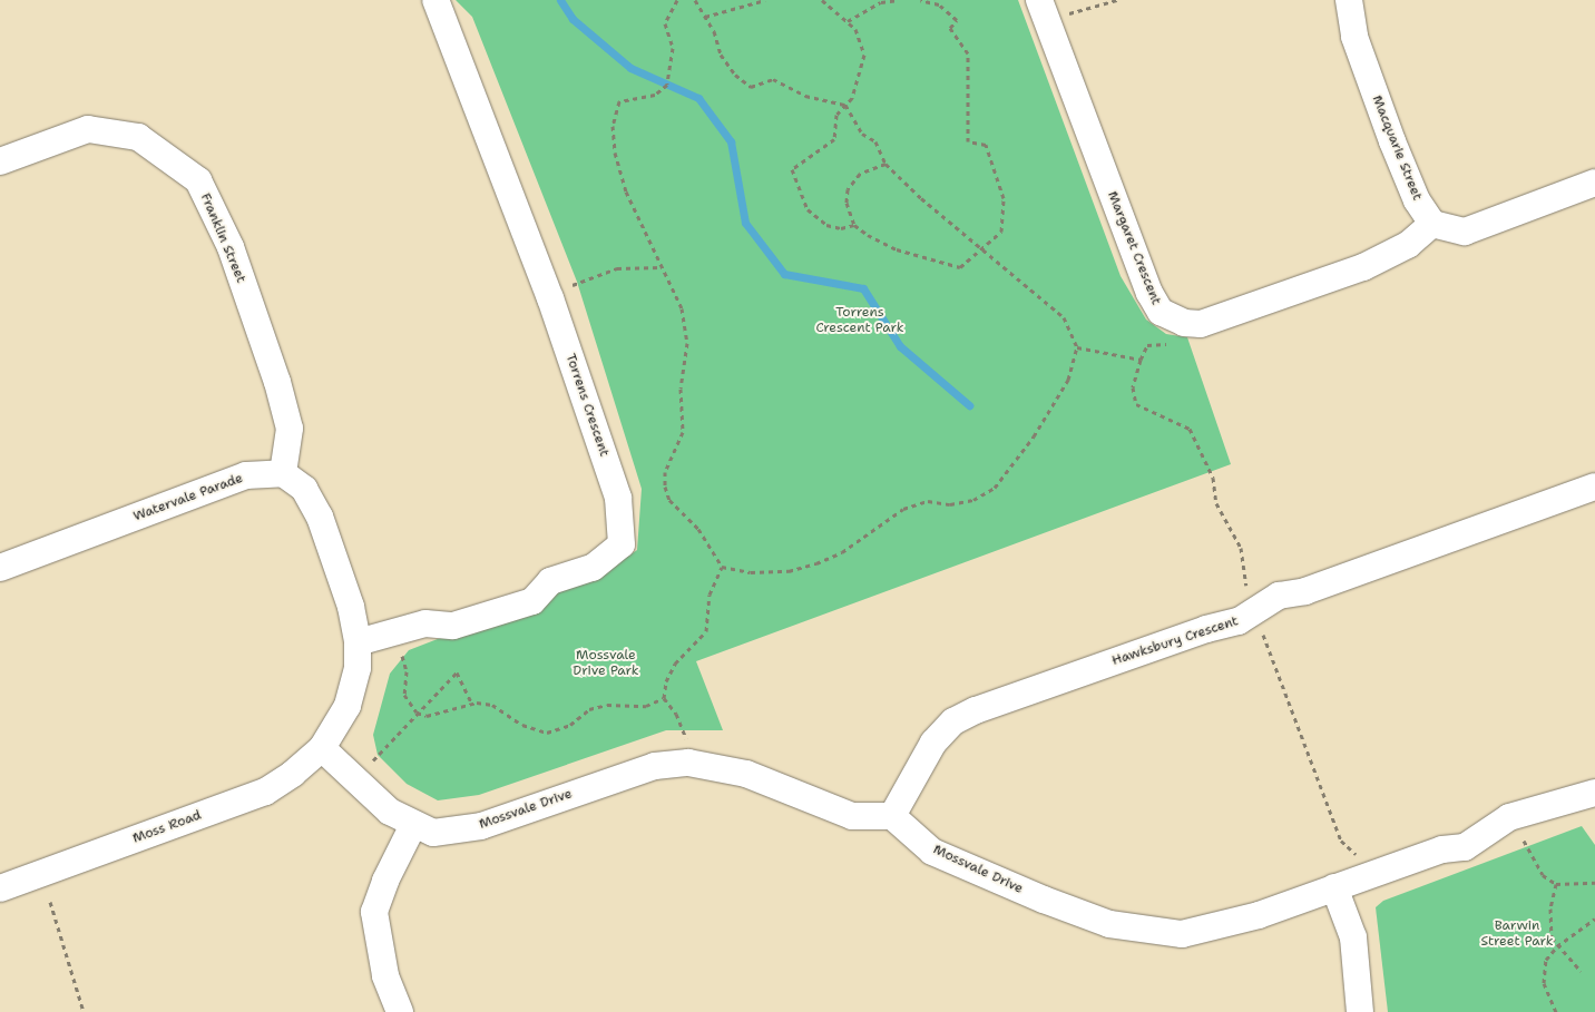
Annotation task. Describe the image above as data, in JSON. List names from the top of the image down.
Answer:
{
  "streets": {
    "street": [
      "Macquarie Street",
      "Franklin Street",
      "Margaret Crescent",
      "Torrens Crescent",
      "Watervale Parade",
      "Hawksbury Crescent",
      "Mossvale Drive",
      "Moss Road"
    ]
  },
  "crossings": [
    ["Franklin Street", "Watervale Parade"],
    ["Hawksbury Crescent", "Mossvale Drive"],
    ["Mossvale Drive", "Moss Road"]
  ],
  "parks": ["Torrens Crescent Park", "Mossvale Drive Park", "Barwin Street Park"]
}
